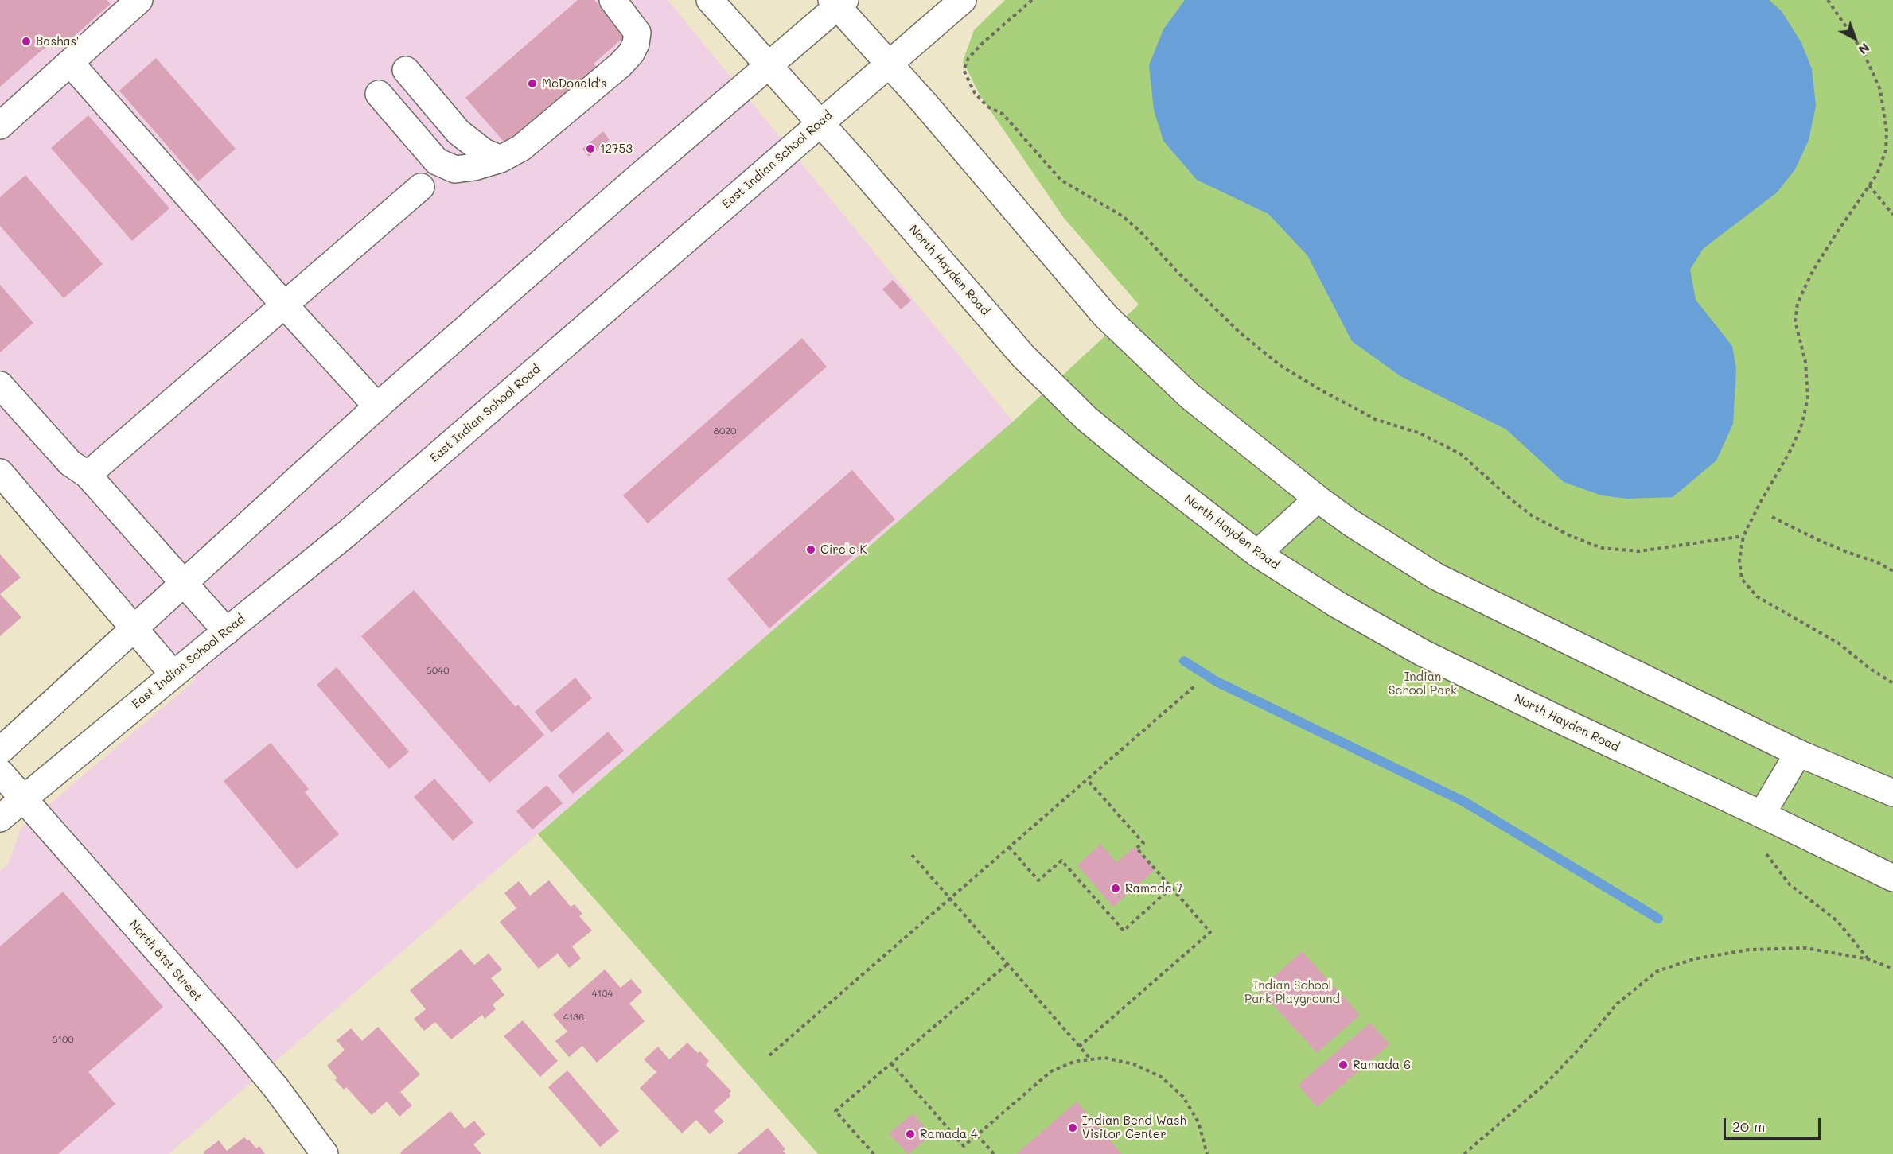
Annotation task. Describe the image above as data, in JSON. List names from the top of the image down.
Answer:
{
  "streets": {
    "main road": ["East Indian School Road", "North Hayden Road", "North 81st Street"]
  },
  "crossings": [
    ["East Indian School Road", "North Hayden Road"],
    ["East Indian School Road", "North 81st Street"]
  ],
  "parks": ["Indian School Park", "Indian School Park Playground"],
  "places": [
    "Bashas'",
    "McDonald's",
    "12753",
    "Circle K",
    "Ramada 7",
    "Ramada 6",
    "Indian Bend Wash Visitor Center",
    "Ramada 4"
  ],
  "house_numbers": [
    "8020",
    "8040",
    "4134",
    "4136",
    "8100"
  ],
  "scale_bar": "20 m",
  "north": "bottom right"
}
